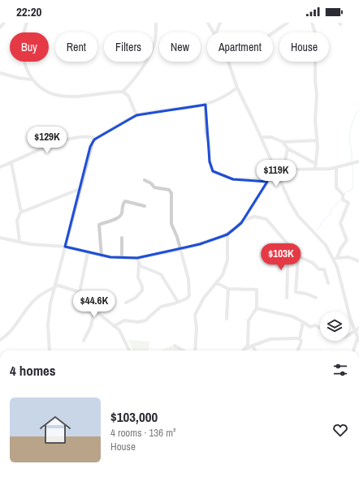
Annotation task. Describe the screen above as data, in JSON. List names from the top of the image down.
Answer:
{
  "page": {
    "status": "22:20",
    "chip": [
      "Buy",
      "Rent",
      "Filters",
      "New",
      "Apartment",
      "House"
    ],
    "price": [
      "$129K",
      "$119K",
      "$103K",
      "$44.6K"
    ],
    "heading": "4 homes",
    "list": [
      {
        "name": "$103,000",
        "note": "4 rooms · 136 m² · House"
      }
    ]
  }
}
